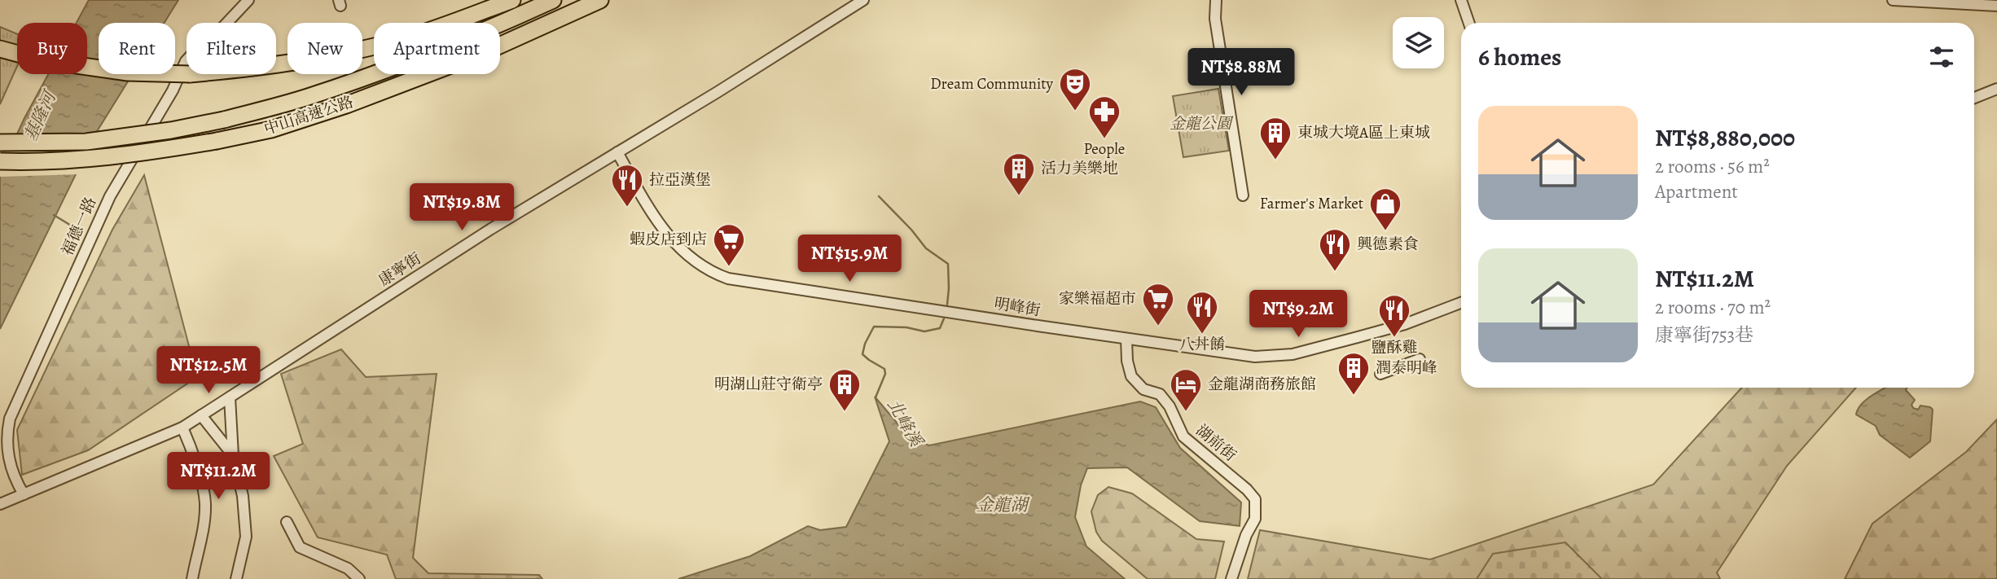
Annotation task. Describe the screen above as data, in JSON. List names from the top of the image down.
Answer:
{
  "streets": {
    "highway": ["中山高速公路"],
    "street": [
      "福德一路",
      "康寧街",
      "明峰街",
      "湖前街"
    ]
  },
  "crossings": [
    ["福德一路", "康寧街"],
    ["康寧街", "明峰街"],
    ["明峰街", "湖前街"]
  ],
  "water": ["基隆河", "北峰溪", "金龍湖"],
  "parks": ["金龍公園"],
  "places": {
    "theatre": ["Dream Community"],
    "pharmacy": ["People"],
    "building": [
      "東城大境A區上東城",
      "活力美樂地",
      "潤泰明峰",
      "明湖山莊守衛亭"
    ],
    "restaurant": [
      "拉亞漢堡",
      "興德素食",
      "八丼餚",
      "鹽酥雞"
    ],
    "shop": ["Farmer's Market"],
    "supermarket": ["蝦皮店到店", "家樂福超市"],
    "hotel": ["金龍湖商務旅館"]
  },
  "page": {
    "chip": [
      "Buy",
      "Rent",
      "Filters",
      "New",
      "Apartment"
    ],
    "heading": "6 homes",
    "price": [
      "NT$8.88M",
      "NT$19.8M",
      "NT$15.9M",
      "NT$9.2M",
      "NT$12.5M",
      "NT$11.2M"
    ],
    "list": [
      {
        "name": "NT$8,880,000",
        "note": "2 rooms · 56 m² · Apartment"
      },
      {
        "name": "NT$11.2M",
        "note": "2 rooms · 70 m² · 康寧街753巷"
      }
    ]
  }
}
